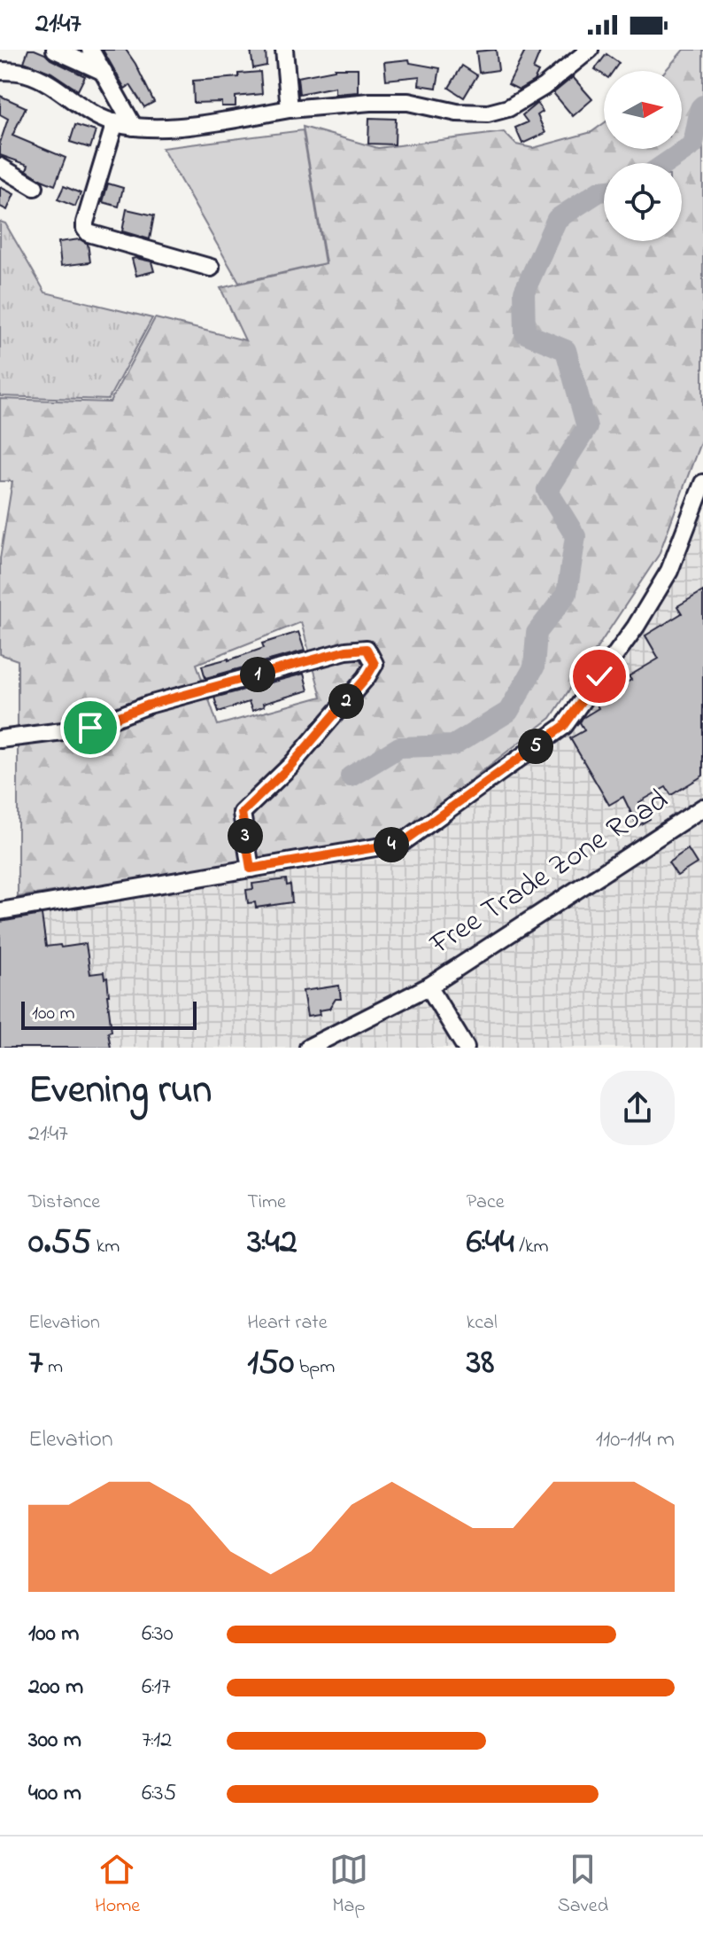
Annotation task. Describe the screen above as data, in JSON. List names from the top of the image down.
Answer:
{
  "streets": {
    "street": ["Free Trade Zone Road"]
  },
  "scale_bar": "100 m",
  "north": "right",
  "page": {
    "status": "21:47",
    "pins": [
      "1",
      "2",
      "5",
      "3",
      "4"
    ],
    "scale": "100 m",
    "heading": ["Evening run", "21:47"],
    "stats": [
      ["Distance", "0.55 km"],
      ["Time", "3:42"],
      ["Pace", "6:44 /km"],
      ["Elevation", "7 m"],
      ["Heart rate", "150 bpm"],
      ["kcal", "38"]
    ],
    "chart": ["Elevation", "110–114 m"],
    "list": [
      {
        "name": "100 m",
        "note": "6:30"
      },
      {
        "name": "200 m",
        "note": "6:17"
      },
      {
        "name": "300 m",
        "note": "7:12"
      },
      {
        "name": "400 m",
        "note": "6:35"
      }
    ],
    "tabs": ["Home", "Map", "Saved"]
  }
}
